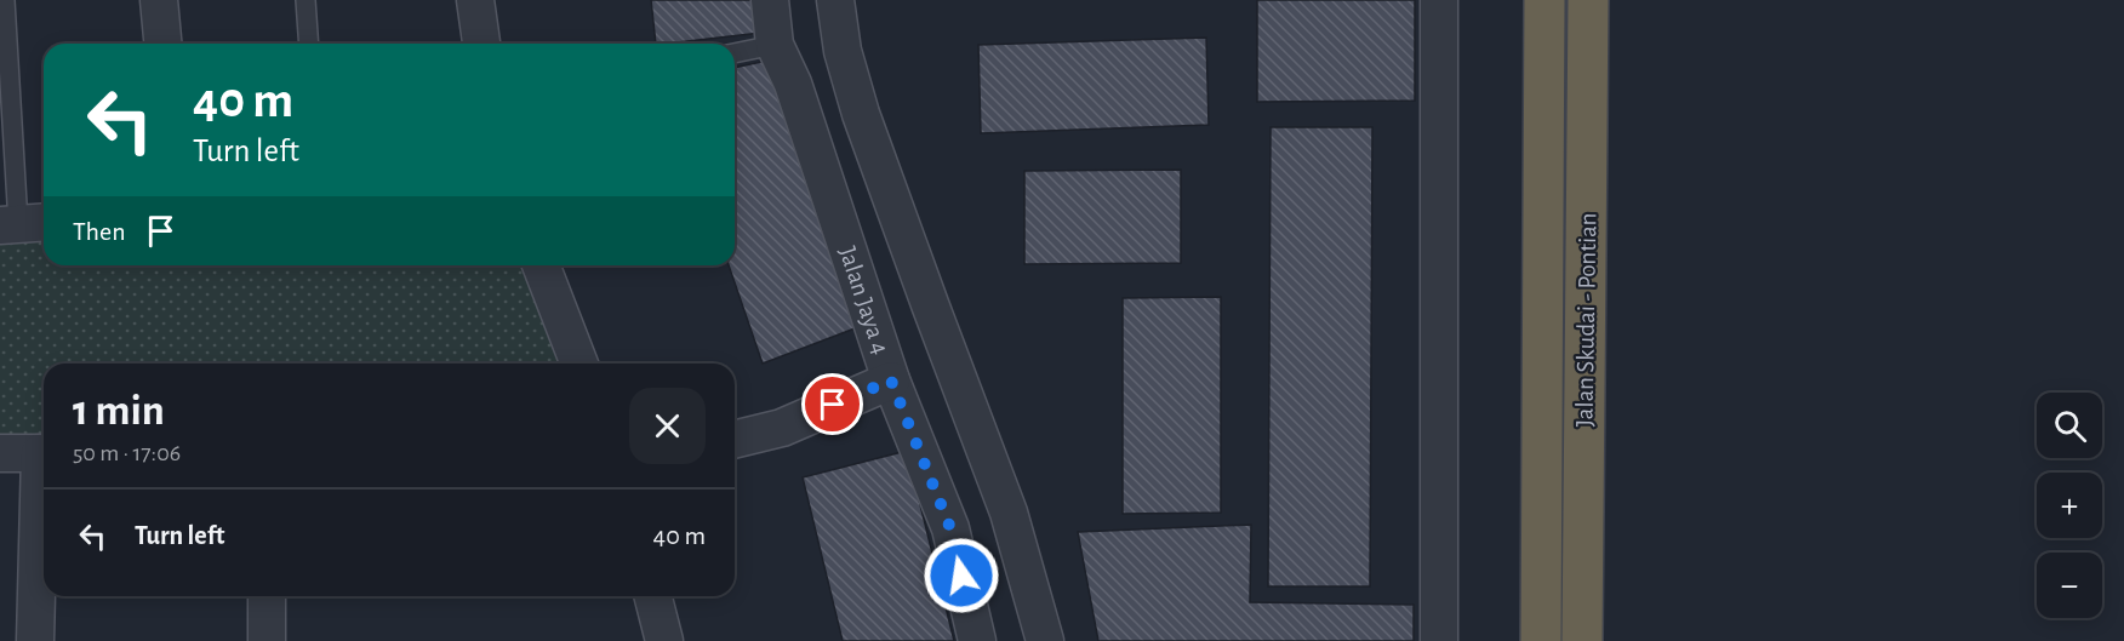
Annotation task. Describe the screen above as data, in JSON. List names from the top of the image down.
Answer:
{
  "streets": {
    "highway": ["Jalan Skudai - Pontian"],
    "street": ["Jalan Jaya 4"]
  },
  "page": {
    "turn": ["40 m", "Turn left"],
    "then": "Then",
    "heading": ["1 min", "50 m · 17:06"],
    "map_buttons": ["+", "−"],
    "list": [
      {
        "name": "Turn left",
        "value": "40 m"
      }
    ]
  }
}
